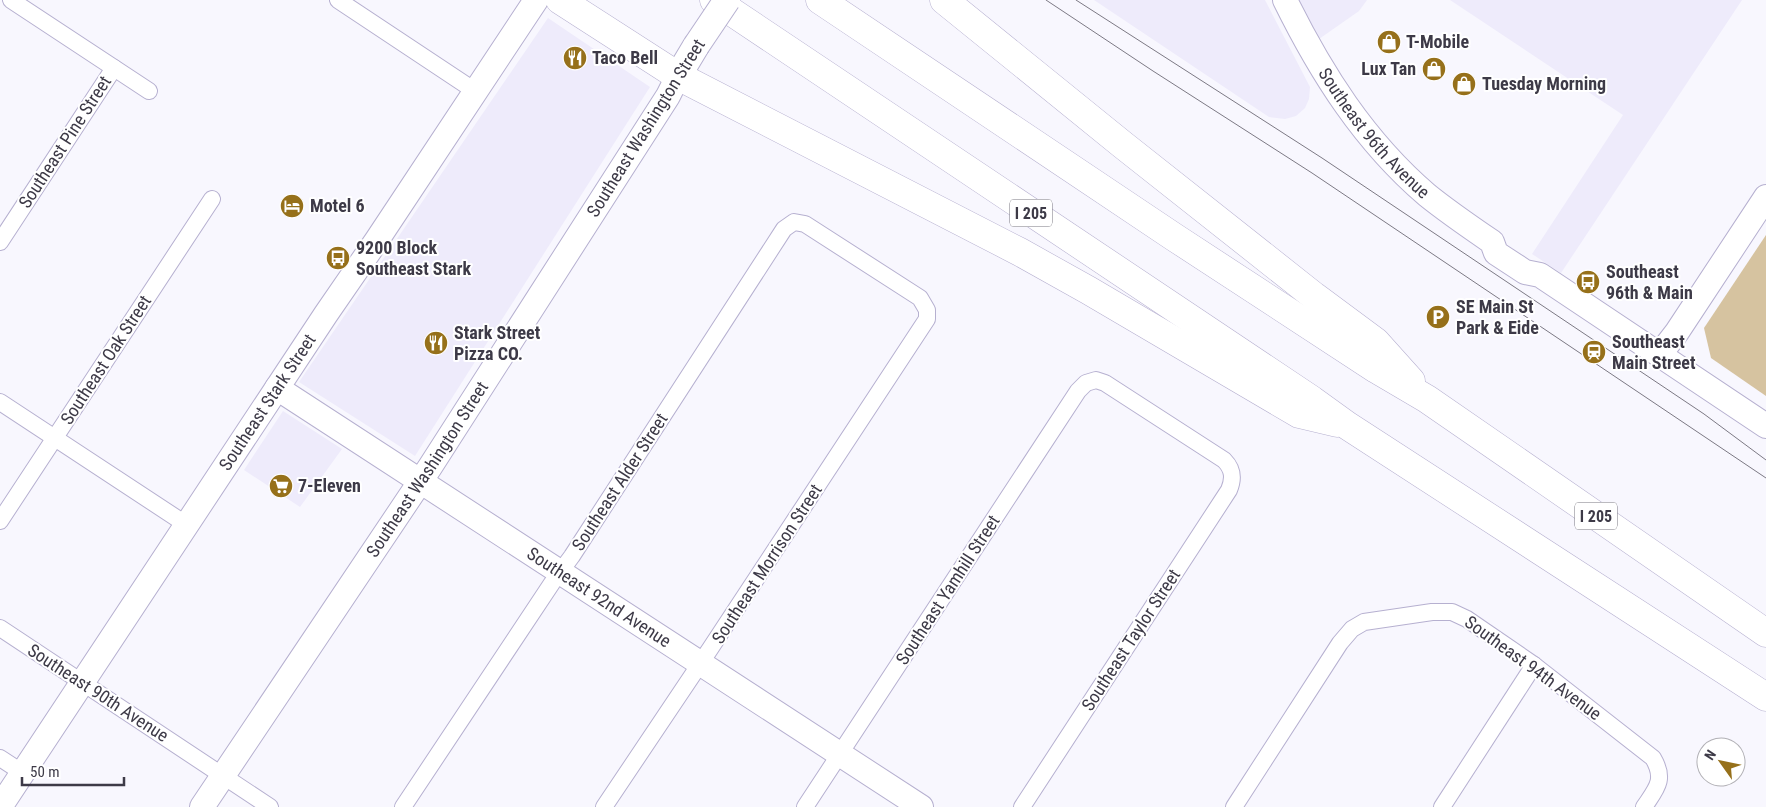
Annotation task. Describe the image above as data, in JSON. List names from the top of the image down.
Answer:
{
  "streets": {
    "highway": ["I 205"],
    "main road": [
      "Southeast Washington Street",
      "Southeast 96th Avenue",
      "Southeast Stark Street",
      "Southeast 92nd Avenue"
    ],
    "street": [
      "Southeast Pine Street",
      "Southeast Oak Street",
      "Southeast Alder Street",
      "Southeast Morrison Street",
      "Southeast Yamhill Street",
      "Southeast Taylor Street",
      "Southeast 94th Avenue",
      "Southeast 90th Avenue"
    ]
  },
  "crossings": [
    ["Southeast Washington Street", "Southeast 92nd Avenue"],
    ["Southeast Washington Street", "Southeast 90th Avenue"],
    ["Southeast Stark Street", "Southeast 92nd Avenue"],
    ["Southeast Stark Street", "Southeast 90th Avenue"],
    ["Southeast Alder Street", "Southeast Morrison Street"],
    ["Southeast Alder Street", "Southeast 92nd Avenue"],
    ["Southeast Morrison Street", "Southeast 92nd Avenue"],
    ["Southeast Yamhill Street", "Southeast 92nd Avenue"],
    ["Southeast Yamhill Street", "Southeast Taylor Street"]
  ],
  "places": {
    "shop": ["T-Mobile", "Lux Tan", "Tuesday Morning"],
    "restaurant": ["Taco Bell", "Stark Street Pizza CO."],
    "hotel": ["Motel 6"],
    "bus stop": ["9200 Block Southeast Stark", "Southeast 96th & Main"],
    "parking": ["SE Main St Park & Eide"],
    "station": ["Southeast Main Street"],
    "supermarket": ["7-Eleven"]
  },
  "scale_bar": "50 m",
  "north": "top left"
}
